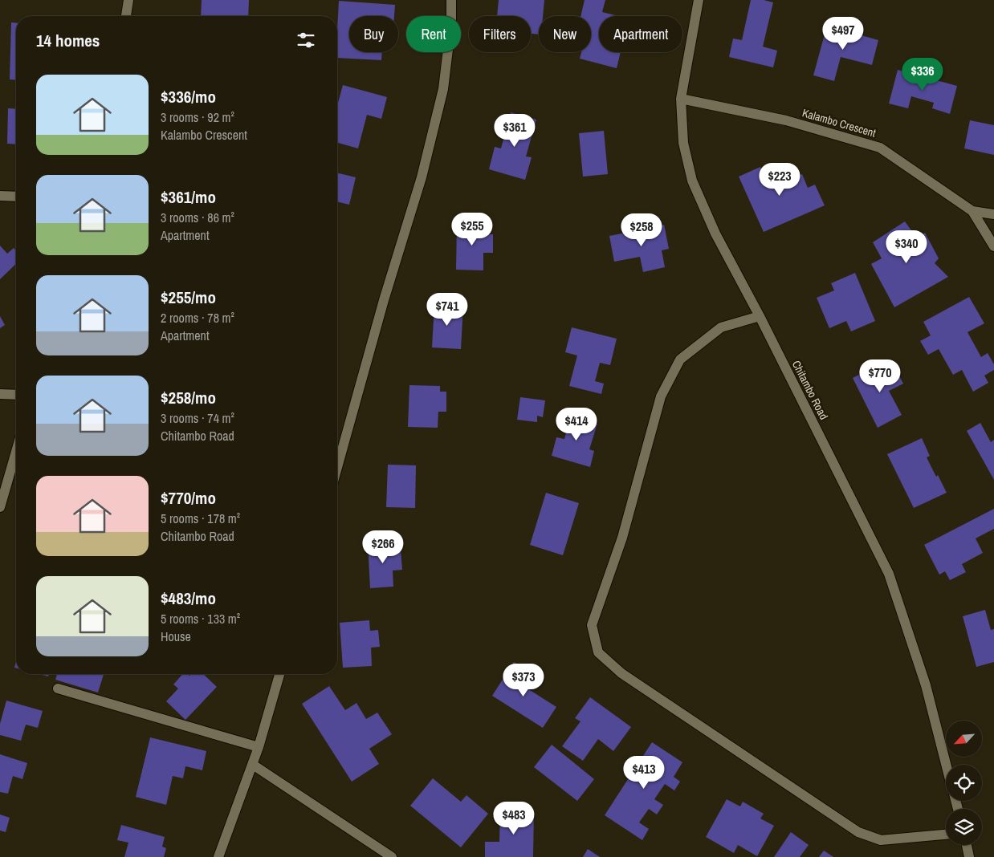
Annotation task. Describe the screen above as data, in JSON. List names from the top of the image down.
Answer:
{
  "streets": {
    "street": ["Kalambo Crescent", "Chitambo Road"]
  },
  "crossings": [
    ["Kalambo Crescent", "Chitambo Road"]
  ],
  "north": "bottom left",
  "page": {
    "chip": [
      "Buy",
      "Rent",
      "Filters",
      "New",
      "Apartment"
    ],
    "heading": "14 homes",
    "price": [
      "$497",
      "$336",
      "$361",
      "$223",
      "$255",
      "$258",
      "$340",
      "$741",
      "$770",
      "$414",
      "$266",
      "$373",
      "$413",
      "$483"
    ],
    "list": [
      {
        "name": "$336/mo",
        "note": "3 rooms · 92 m² · Kalambo Crescent"
      },
      {
        "name": "$361/mo",
        "note": "3 rooms · 86 m² · Apartment"
      },
      {
        "name": "$255/mo",
        "note": "2 rooms · 78 m² · Apartment"
      },
      {
        "name": "$258/mo",
        "note": "3 rooms · 74 m² · Chitambo Road"
      },
      {
        "name": "$770/mo",
        "note": "5 rooms · 178 m² · Chitambo Road"
      },
      {
        "name": "$483/mo",
        "note": "5 rooms · 133 m² · House"
      }
    ]
  }
}
